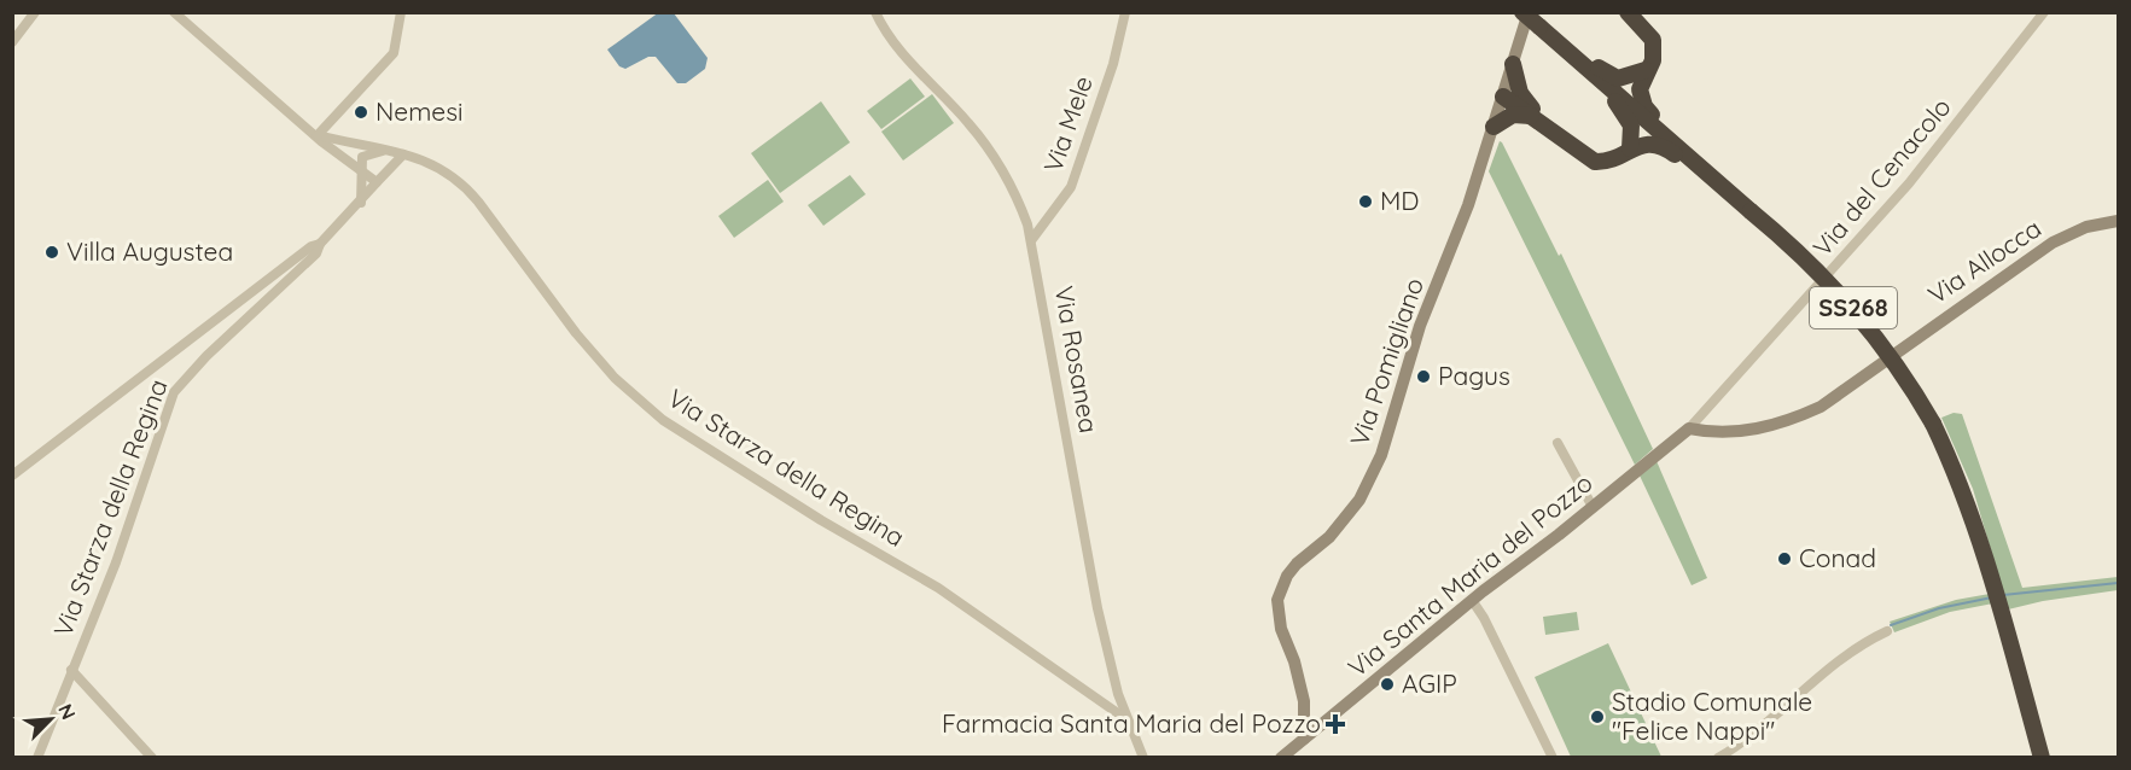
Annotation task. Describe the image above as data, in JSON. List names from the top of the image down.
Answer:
{
  "streets": {
    "highway": ["SS268"],
    "street": [
      "Via Mele",
      "Via del Cenacolo",
      "Via Allocca",
      "Via Rosanea",
      "Via Pomigliano",
      "Via Starza della Regina",
      "Via Santa Maria del Pozzo"
    ]
  },
  "crossings": [
    ["Via Mele", "Via Rosanea"],
    ["Via del Cenacolo", "Via Allocca"],
    ["Via del Cenacolo", "Via Santa Maria del Pozzo"],
    ["Via Allocca", "Via Santa Maria del Pozzo"],
    ["SS268", "Via Pomigliano"],
    ["Via Rosanea", "Via Starza della Regina"],
    ["Via Pomigliano", "Via Santa Maria del Pozzo"]
  ],
  "places": {
    "other": [
      "Nemesi",
      "MD",
      "Villa Augustea",
      "Pagus",
      "Conad",
      "AGIP",
      "Stadio Comunale \"Felice Nappi\""
    ],
    "health": ["Farmacia Santa Maria del Pozzo"]
  },
  "north": "top right"
}
